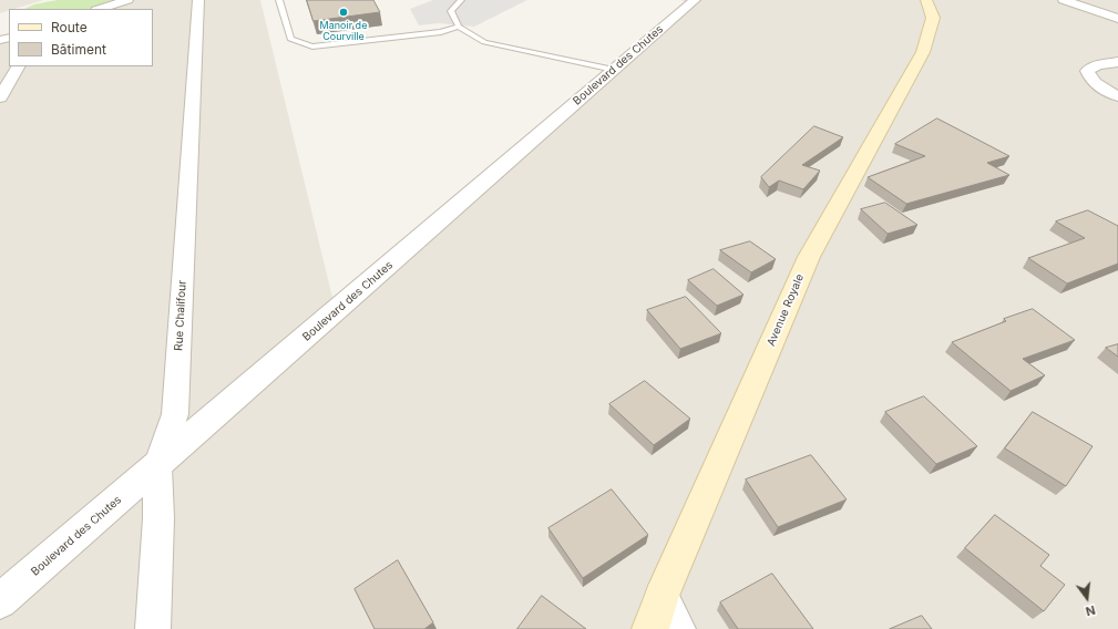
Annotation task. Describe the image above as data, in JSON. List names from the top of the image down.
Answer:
{
  "streets": {
    "main road": ["Avenue Royale"],
    "street": ["Boulevard des Chutes", "Rue Chalifour"]
  },
  "crossings": [
    ["Boulevard des Chutes", "Rue Chalifour"]
  ],
  "places": ["Manoir de Courville"],
  "legend": ["Route", "Bâtiment"],
  "north": "bottom"
}
